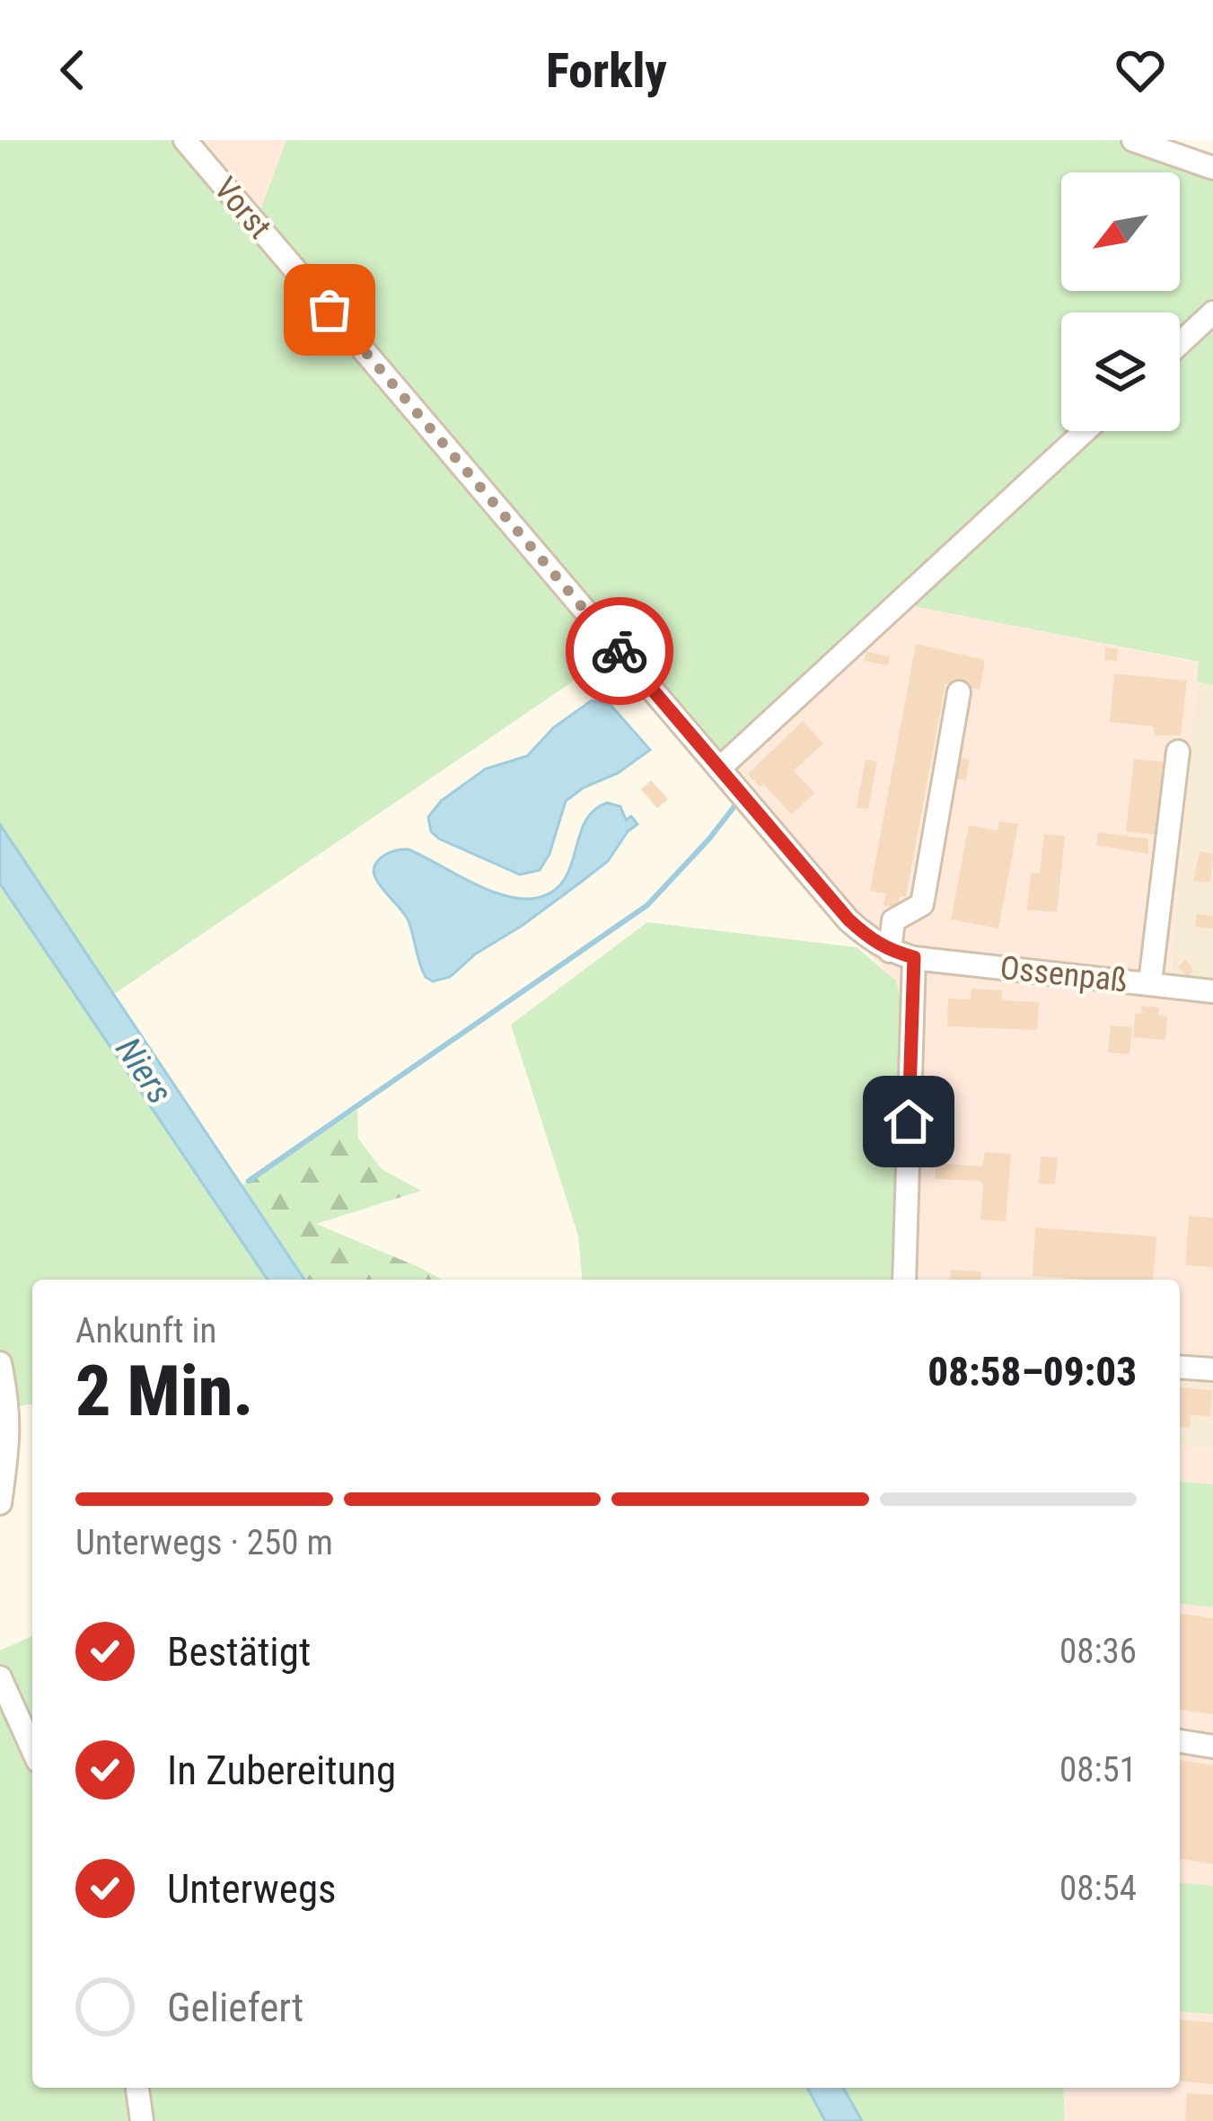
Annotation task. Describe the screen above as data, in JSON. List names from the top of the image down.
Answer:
{
  "streets": {
    "street": ["Vorst", "Ossenpaß"]
  },
  "crossings": [
    ["Vorst", "Ossenpaß"]
  ],
  "water": ["Niers"],
  "north": "bottom left",
  "page": {
    "header": "Forkly",
    "heading": ["2 Min.", "Ankunft in", "08:58–09:03"],
    "bar": "Unterwegs · 250 m",
    "list": [
      ["Bestätigt", "08:36"],
      ["In Zubereitung", "08:51"],
      ["Unterwegs", "08:54"],
      "Geliefert"
    ]
  }
}
